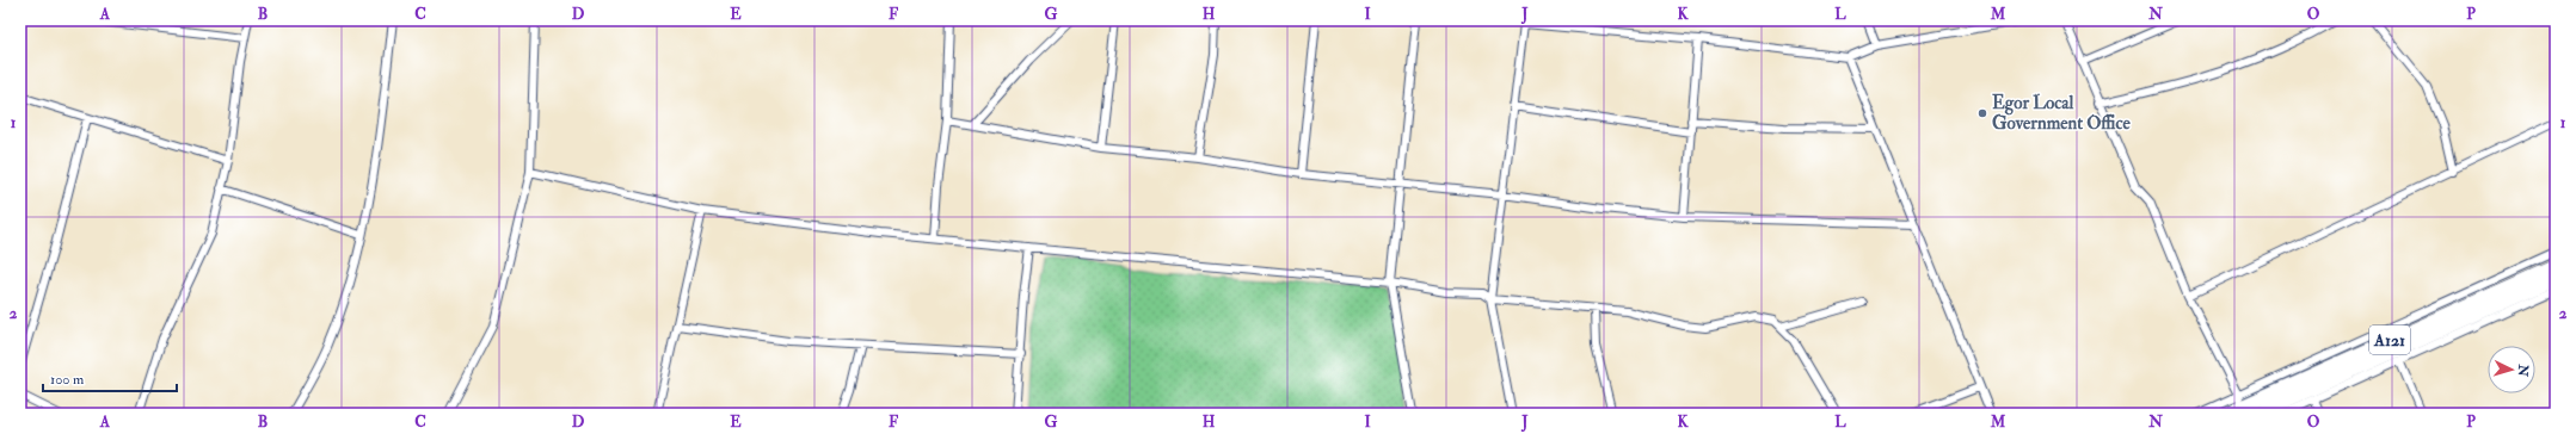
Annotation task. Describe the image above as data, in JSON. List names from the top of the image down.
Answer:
{
  "streets": {
    "highway": ["A121"]
  },
  "places": ["Egor Local Government Office"],
  "scale_bar": "100 m",
  "north": "right",
  "grid": {
    "columns": [
      "A",
      "B",
      "C",
      "D",
      "E",
      "F",
      "G",
      "H",
      "I",
      "J",
      "K",
      "L",
      "M",
      "N",
      "O",
      "P"
    ],
    "rows": ["1", "2"]
  }
}
